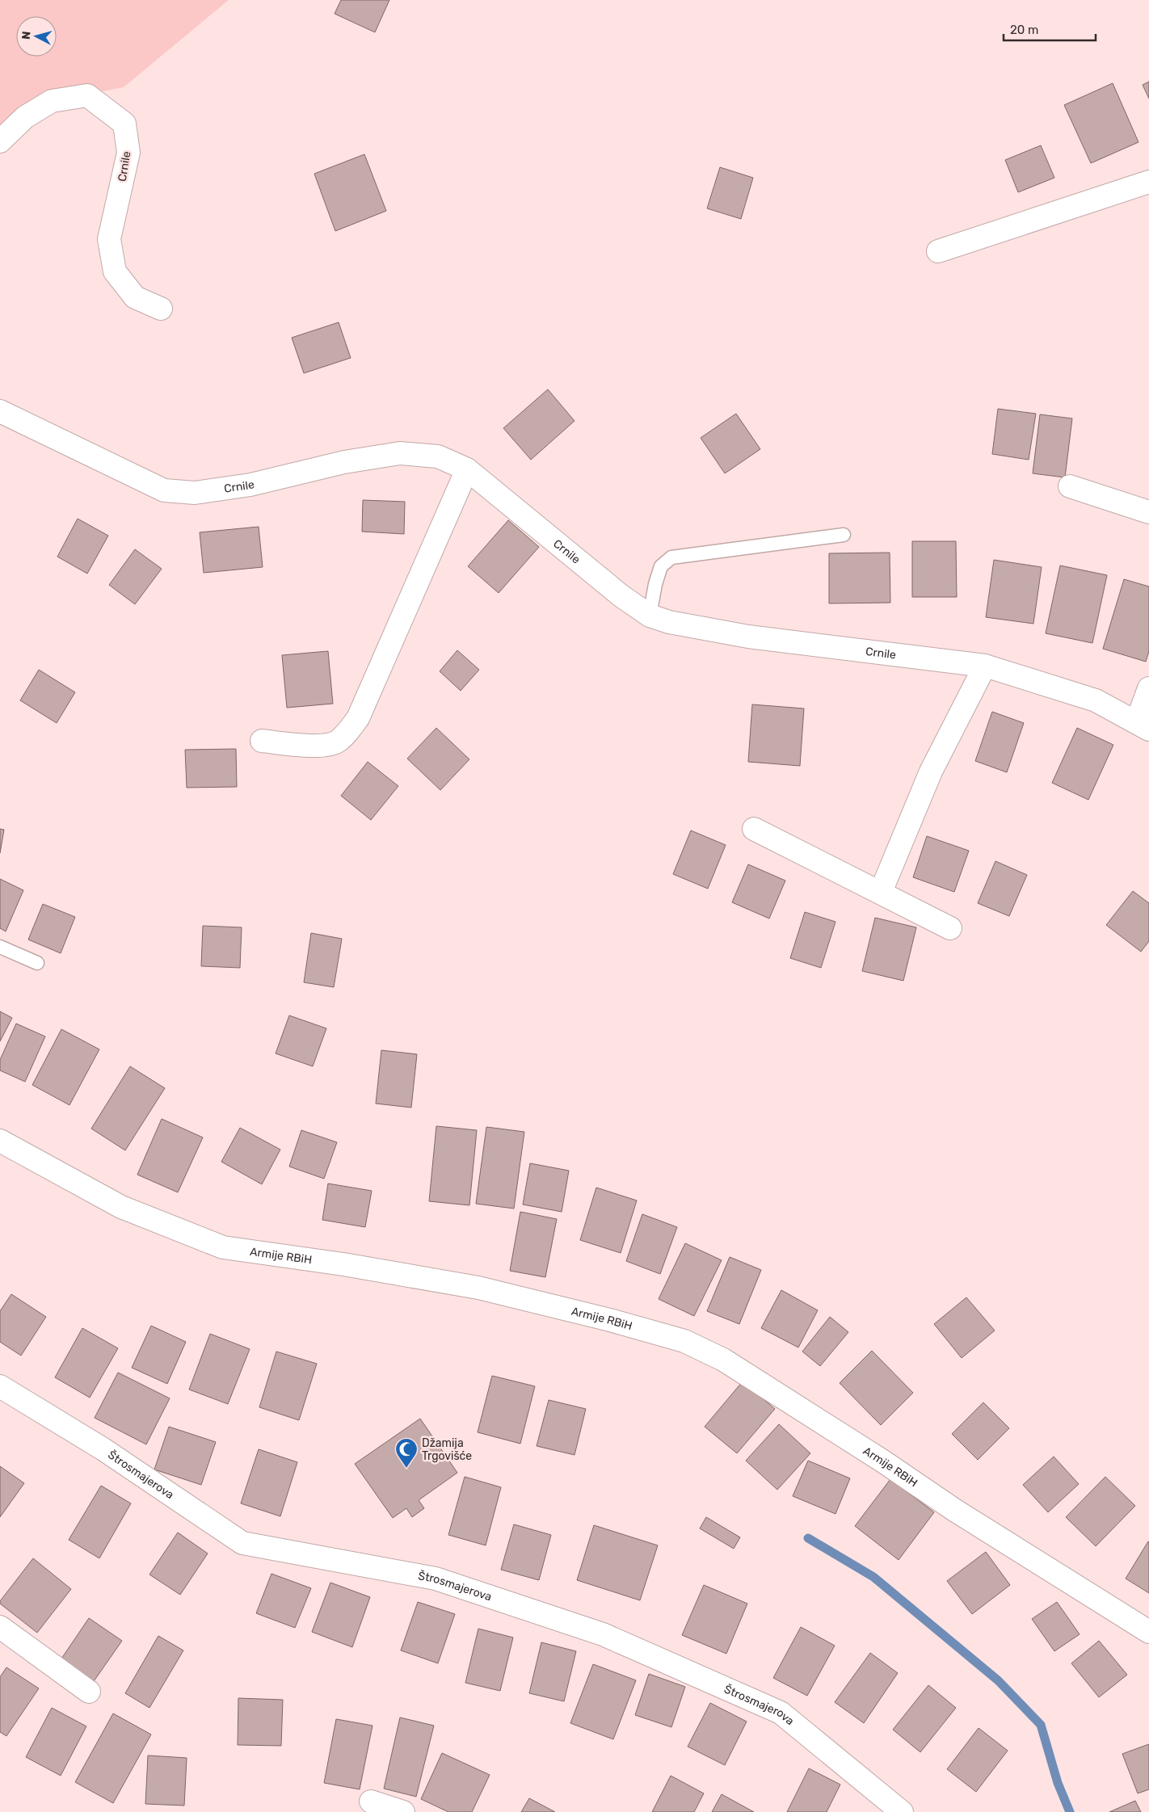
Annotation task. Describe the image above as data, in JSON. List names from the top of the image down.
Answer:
{
  "streets": {
    "street": ["Crnile", "Armije RBiH", "Štrosmajerova"]
  },
  "places": {
    "mosque": ["Džamija Trgovišće"]
  },
  "scale_bar": "20 m",
  "north": "left"
}
